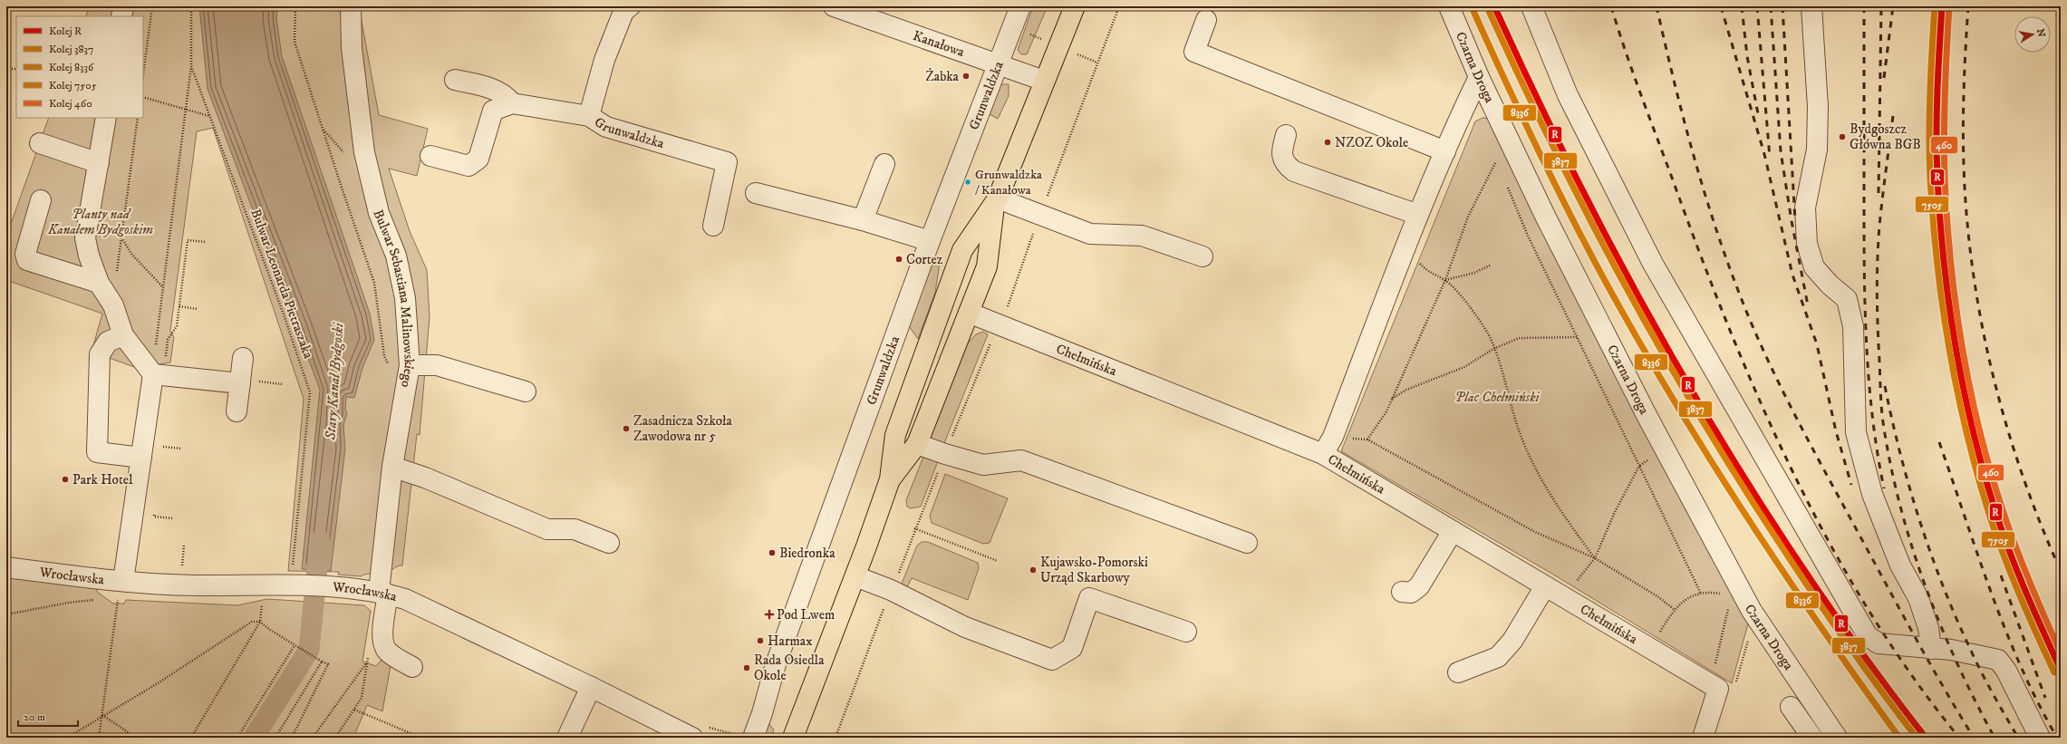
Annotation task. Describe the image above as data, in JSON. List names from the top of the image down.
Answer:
{
  "streets": {
    "street": [
      "Kanałowa",
      "Czarna Droga",
      "Grunwaldzka",
      "Bulwar Sebastiana Malinowskiego",
      "Chełmińska",
      "Wrocławska"
    ],
    "path": ["Bulwar Leonarda Pietraszaka"]
  },
  "crossings": [
    ["Kanałowa", "Grunwaldzka"],
    ["Bulwar Leonarda Pietraszaka", "Wrocławska"],
    ["Bulwar Sebastiana Malinowskiego", "Wrocławska"]
  ],
  "water": ["Stary Kanał Bydgoski"],
  "parks": ["Planty nad Kanałem Bydgoskim", "Plac Chełmiński"],
  "places": {
    "other": [
      "Żabka",
      "Bydgoszcz Główna BGB",
      "NZOZ Okole",
      "Grunwaldzka / Kanałowa",
      "Cortez",
      "Zasadnicza Szkoła Zawodowa nr 5",
      "Park Hotel",
      "Biedronka",
      "Kujawsko-Pomorski Urząd Skarbowy",
      "Harmax",
      "Rada Osiedla Okole"
    ],
    "health": ["Pod Lwem"]
  },
  "lines": [
    "rail line R",
    "rail line 7505",
    "rail line 460",
    "rail line 3837",
    "rail line 8336"
  ],
  "legend": [
    "Kolej R",
    "Kolej 3837",
    "Kolej 8336",
    "Kolej 7505",
    "Kolej 460"
  ],
  "scale_bar": "20 m",
  "north": "right"
}
